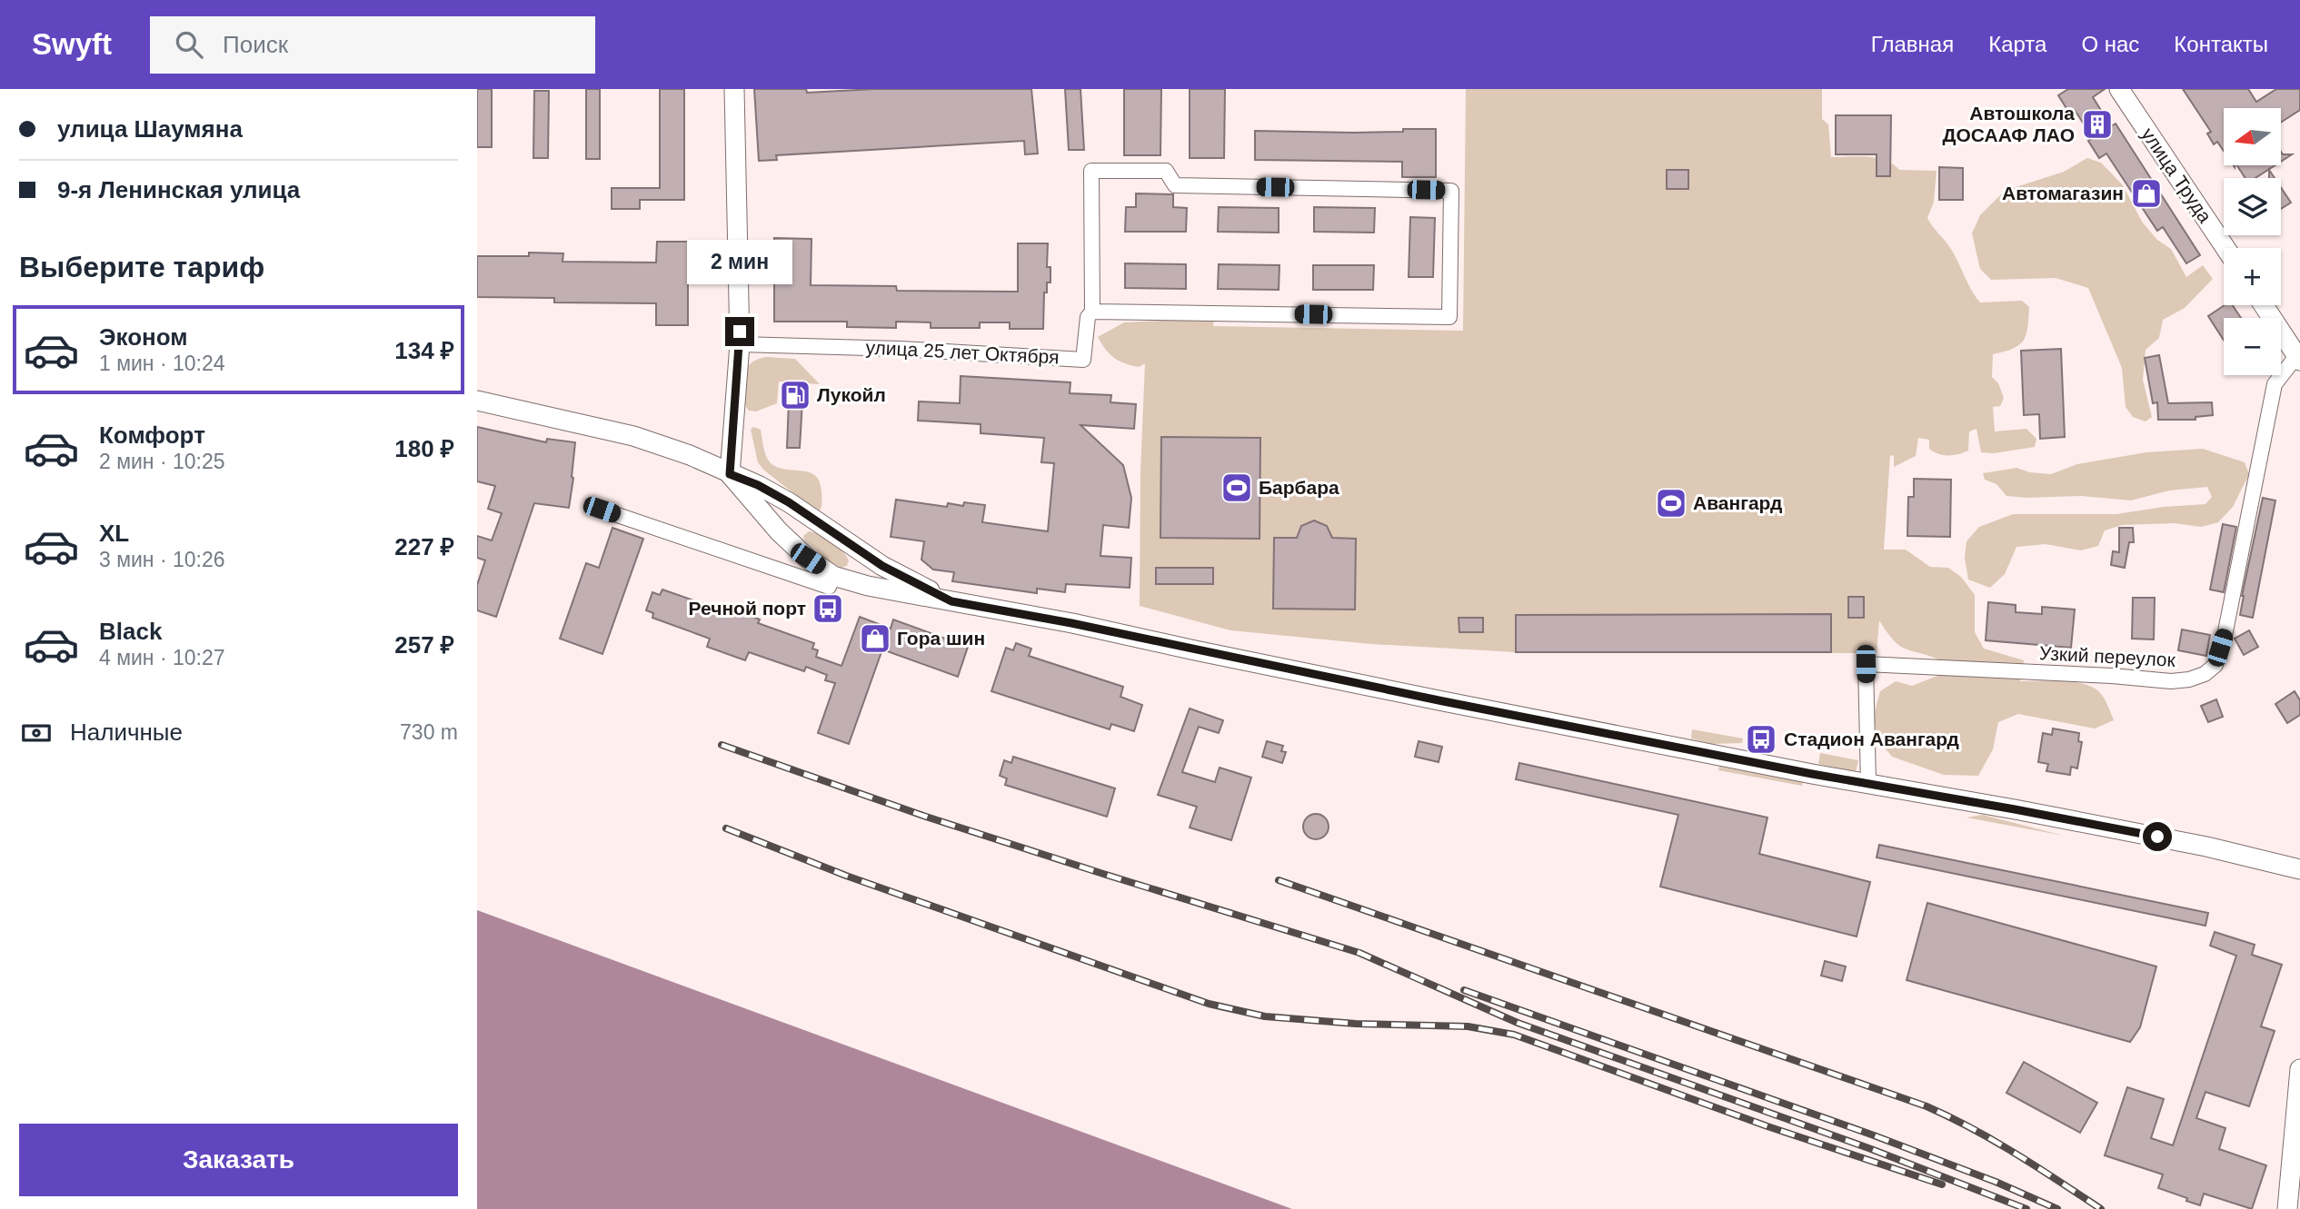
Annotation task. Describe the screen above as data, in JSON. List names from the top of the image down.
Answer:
{
  "streets": {
    "main road": ["улица Труда"],
    "street": ["улица 25 лет Октября", "Узкий переулок"]
  },
  "places": {
    "building": ["Автошкола ДОСААФ ЛАО"],
    "shop": ["Автомагазин", "Гора шин"],
    "fuel station": ["Лукойл"],
    "sports": ["Барбара", "Авангард"],
    "bus stop": ["Речной порт", "Стадион Авангард"]
  },
  "north": "left",
  "page": {
    "header": "Swyft",
    "search": "Поиск",
    "nav": [
      "Главная",
      "Карта",
      "О нас",
      "Контакты"
    ],
    "banner": ["улица Шаумяна", "9-я Ленинская улица"],
    "map_buttons": ["+", "−"],
    "heading": "Выберите тариф",
    "bubble": "2 мин",
    "list": [
      {
        "name": "Эконом",
        "note": "1 мин · 10:24",
        "value": "134 ₽"
      },
      {
        "name": "Комфорт",
        "note": "2 мин · 10:25",
        "value": "180 ₽"
      },
      {
        "name": "XL",
        "note": "3 мин · 10:26",
        "value": "227 ₽"
      },
      {
        "name": "Black",
        "note": "4 мин · 10:27",
        "value": "257 ₽"
      }
    ],
    "pay": ["Наличные", "730 m"],
    "buttons": "Заказать"
  }
}
